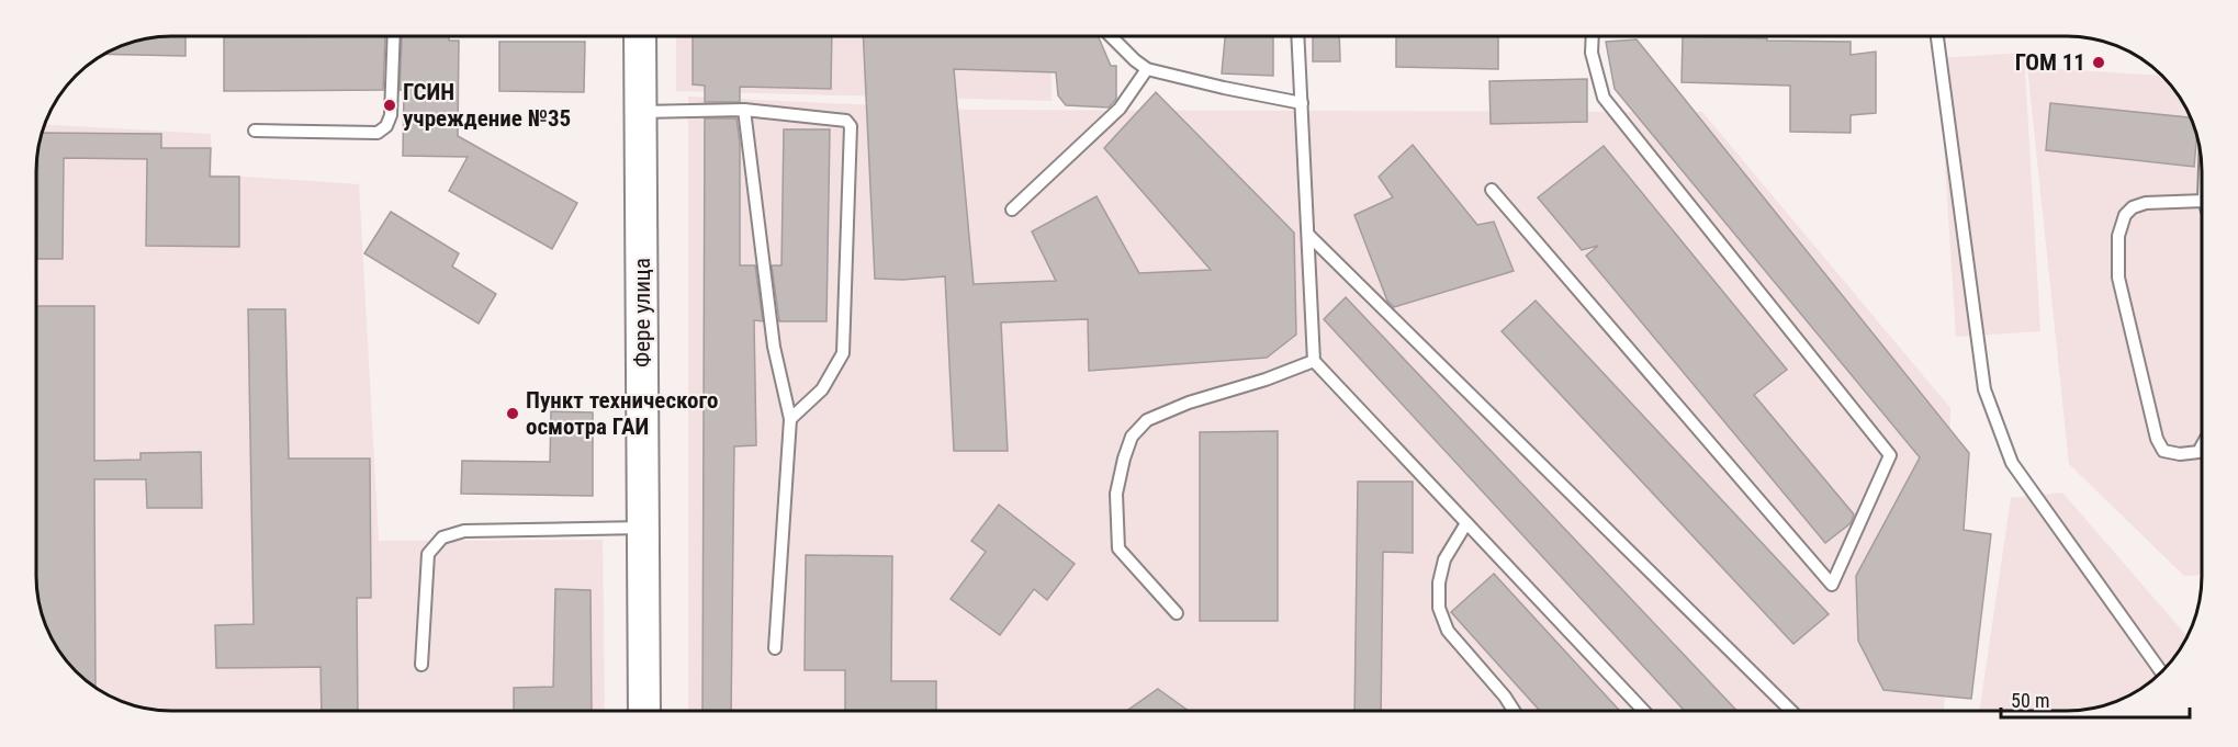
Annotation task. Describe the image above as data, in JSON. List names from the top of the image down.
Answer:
{
  "streets": {
    "street": ["Фере улица"]
  },
  "places": ["ГОМ 11", "ГСИН учреждение №35", "Пункт технического осмотра ГАИ"],
  "scale_bar": "50 m"
}
